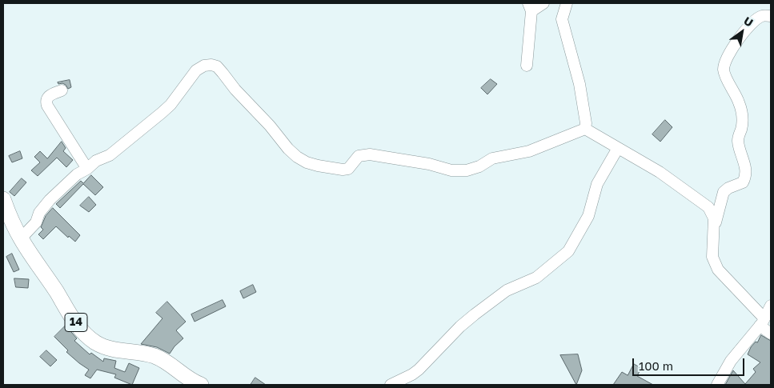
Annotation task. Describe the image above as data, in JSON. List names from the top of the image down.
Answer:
{
  "streets": {
    "highway": ["14"]
  },
  "scale_bar": "100 m",
  "north": "top right"
}
